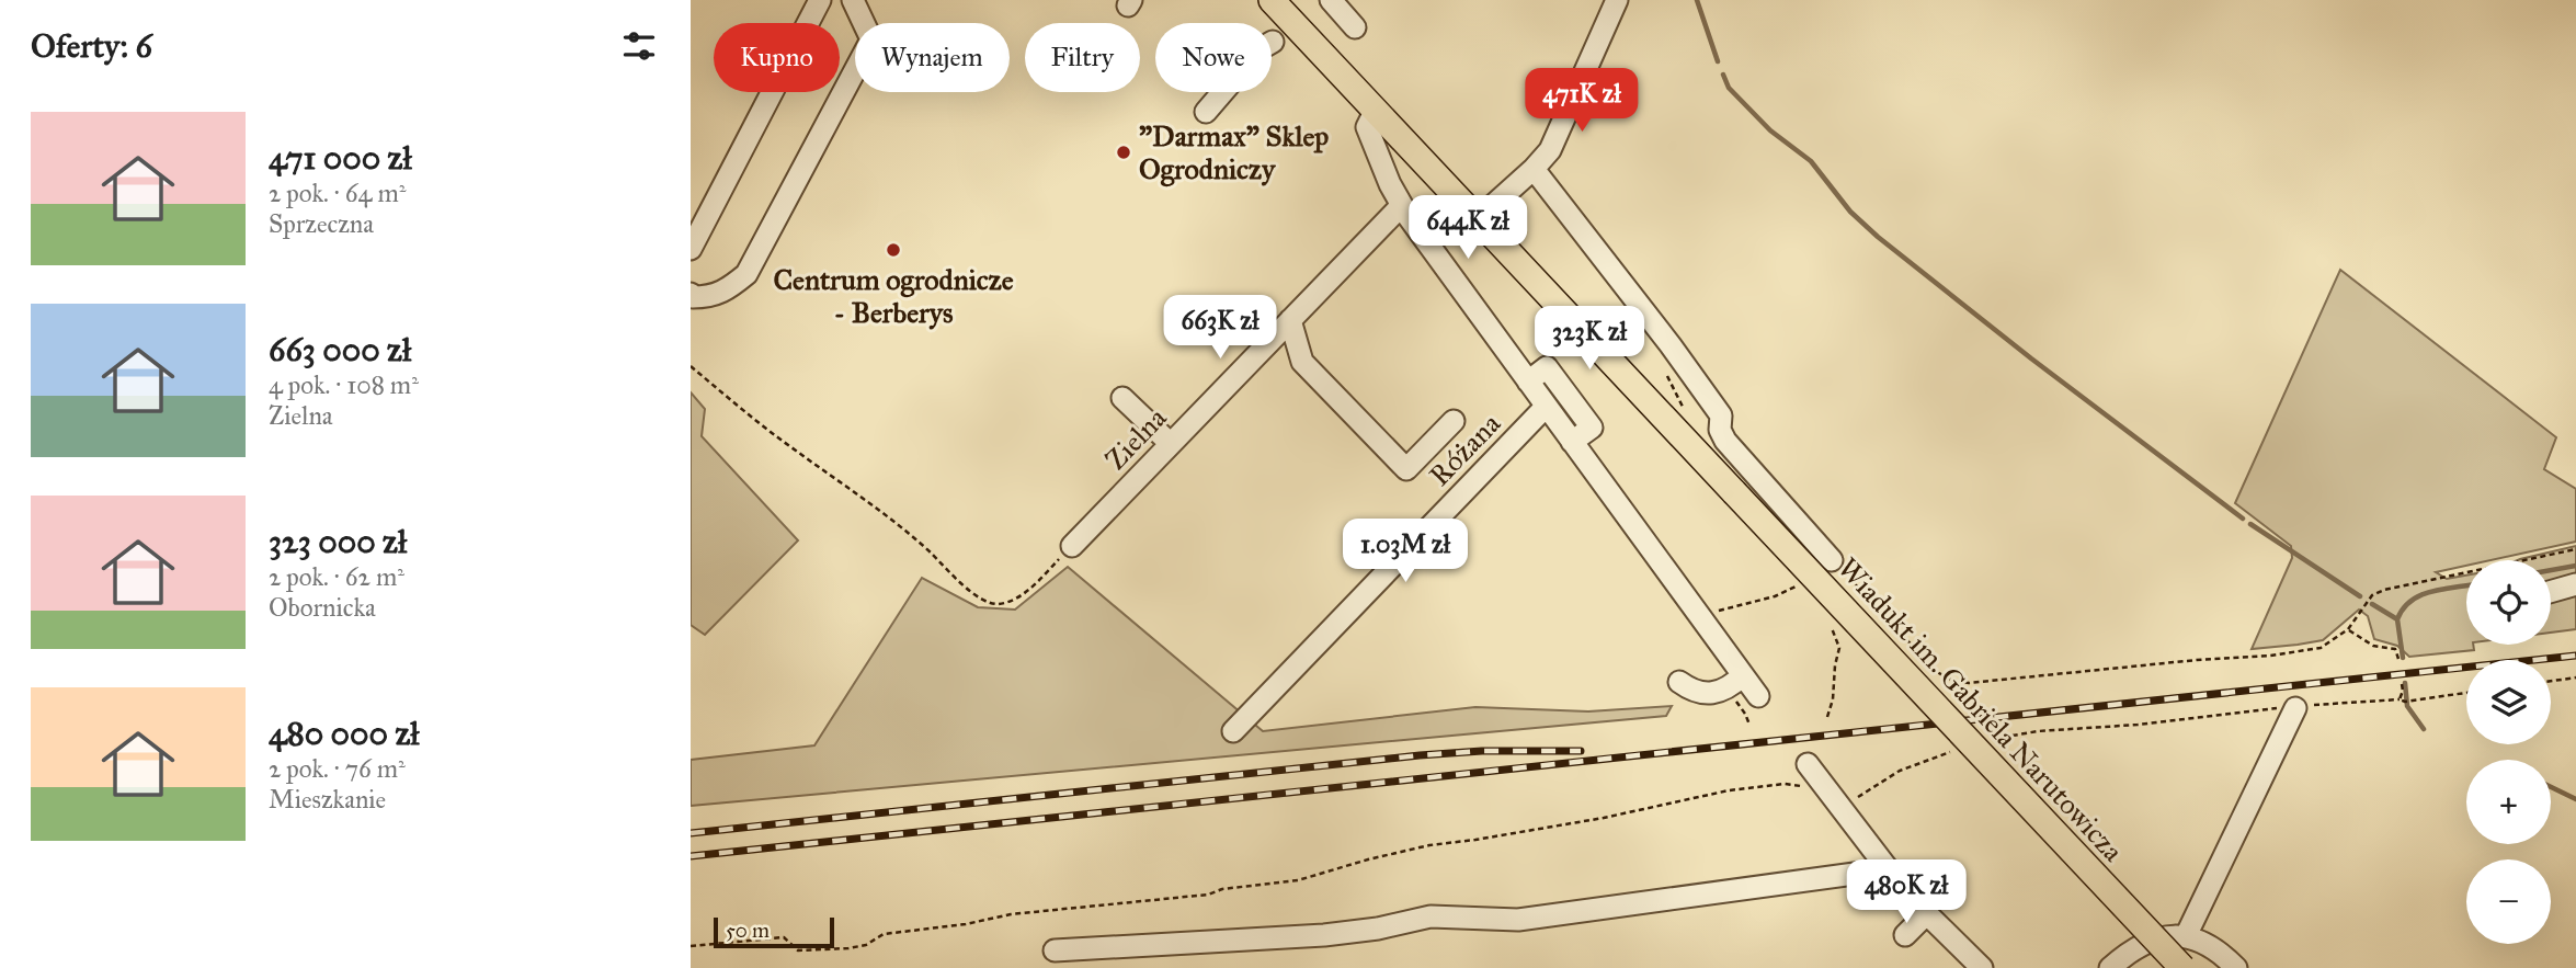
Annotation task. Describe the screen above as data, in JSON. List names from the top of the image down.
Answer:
{
  "streets": {
    "main road": ["Wiadukt im. Gabriela Narutowicza"],
    "street": ["Zielna", "Różana"]
  },
  "places": ["\"Darmax\" Sklep Ogrodniczy", "Centrum ogrodnicze - Berberys"],
  "scale_bar": "50 m",
  "page": {
    "heading": "Oferty: 6",
    "chip": [
      "Kupno",
      "Wynajem",
      "Filtry",
      "Nowe"
    ],
    "price": [
      "471K zł",
      "644K zł",
      "663K zł",
      "323K zł",
      "1.03M zł",
      "480K zł"
    ],
    "list": [
      {
        "name": "471 000 zł",
        "note": "2 pok. · 64 m² · Sprzeczna"
      },
      {
        "name": "663 000 zł",
        "note": "4 pok. · 108 m² · Zielna"
      },
      {
        "name": "323 000 zł",
        "note": "2 pok. · 62 m² · Obornicka"
      },
      {
        "name": "480 000 zł",
        "note": "2 pok. · 76 m² · Mieszkanie"
      }
    ],
    "map_buttons": ["+", "−"],
    "scale": "50 m"
  }
}
